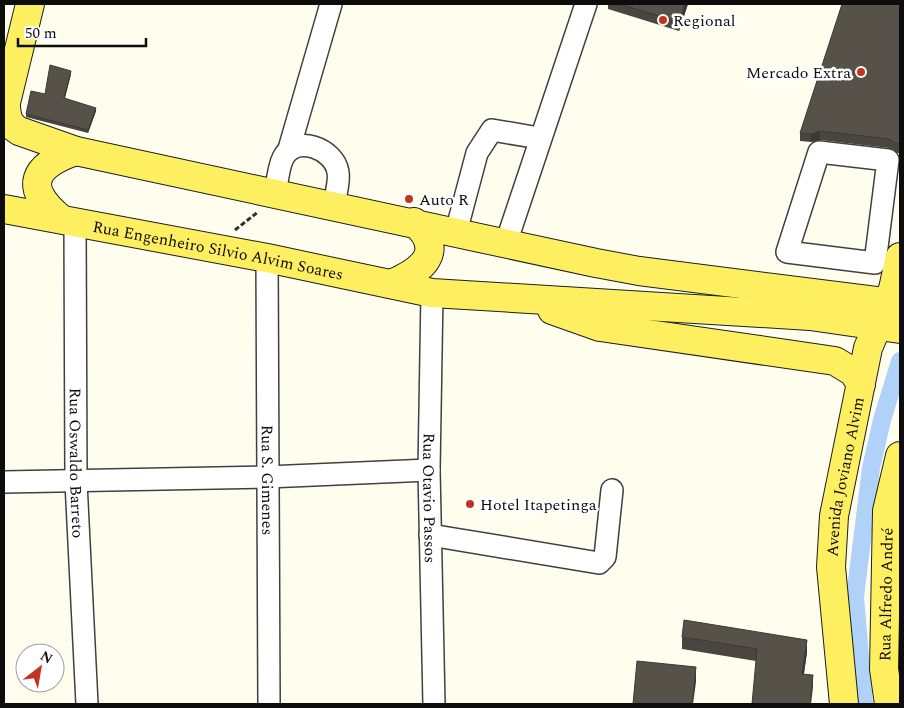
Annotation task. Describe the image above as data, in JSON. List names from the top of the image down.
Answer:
{
  "streets": {
    "main road": ["Rua Engenheiro Silvio Alvim Soares", "Avenida Joviano Alvim", "Rua Alfredo André"],
    "street": ["Rua Oswaldo Barreto", "Rua S. Gimenes", "Rua Otavio Passos"]
  },
  "crossings": [
    ["Rua Engenheiro Silvio Alvim Soares", "Rua Oswaldo Barreto"],
    ["Rua Engenheiro Silvio Alvim Soares", "Avenida Joviano Alvim"],
    ["Rua Engenheiro Silvio Alvim Soares", "Rua S. Gimenes"],
    ["Rua Engenheiro Silvio Alvim Soares", "Rua Otavio Passos"]
  ],
  "places": [
    "Regional",
    "Mercado Extra",
    "Auto R",
    "Hotel Itapetinga"
  ],
  "scale_bar": "50 m",
  "north": "top right"
}
